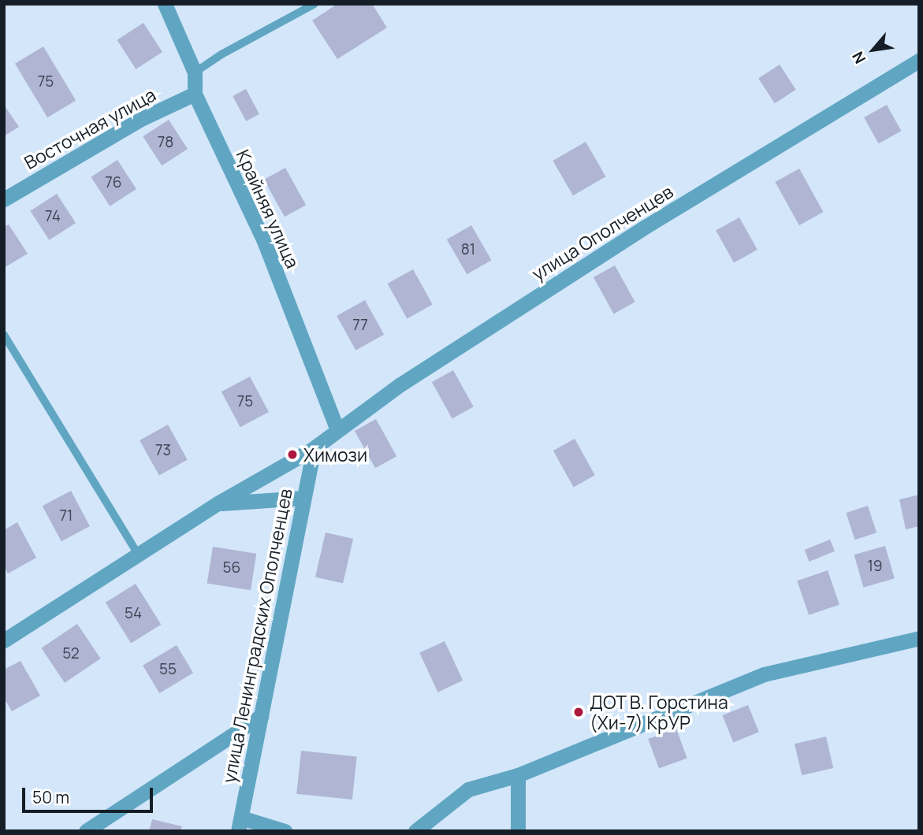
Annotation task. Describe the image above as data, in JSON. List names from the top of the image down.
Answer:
{
  "streets": {
    "street": [
      "Восточная улица",
      "Крайняя улица",
      "улица Ополченцев",
      "улица Ленинградских Ополченцев"
    ]
  },
  "crossings": [
    ["Восточная улица", "Крайняя улица"],
    ["Крайняя улица", "улица Ополченцев"],
    ["улица Ополченцев", "улица Ленинградских Ополченцев"]
  ],
  "places": ["Химози", "ДОТ В. Горстина (Хи-7) КрУР"],
  "house_numbers": [
    "75",
    "78",
    "76",
    "74",
    "81",
    "77",
    "75",
    "73",
    "71",
    "19",
    "56",
    "54",
    "52",
    "55"
  ],
  "scale_bar": "50 m",
  "north": "bottom left"
}
